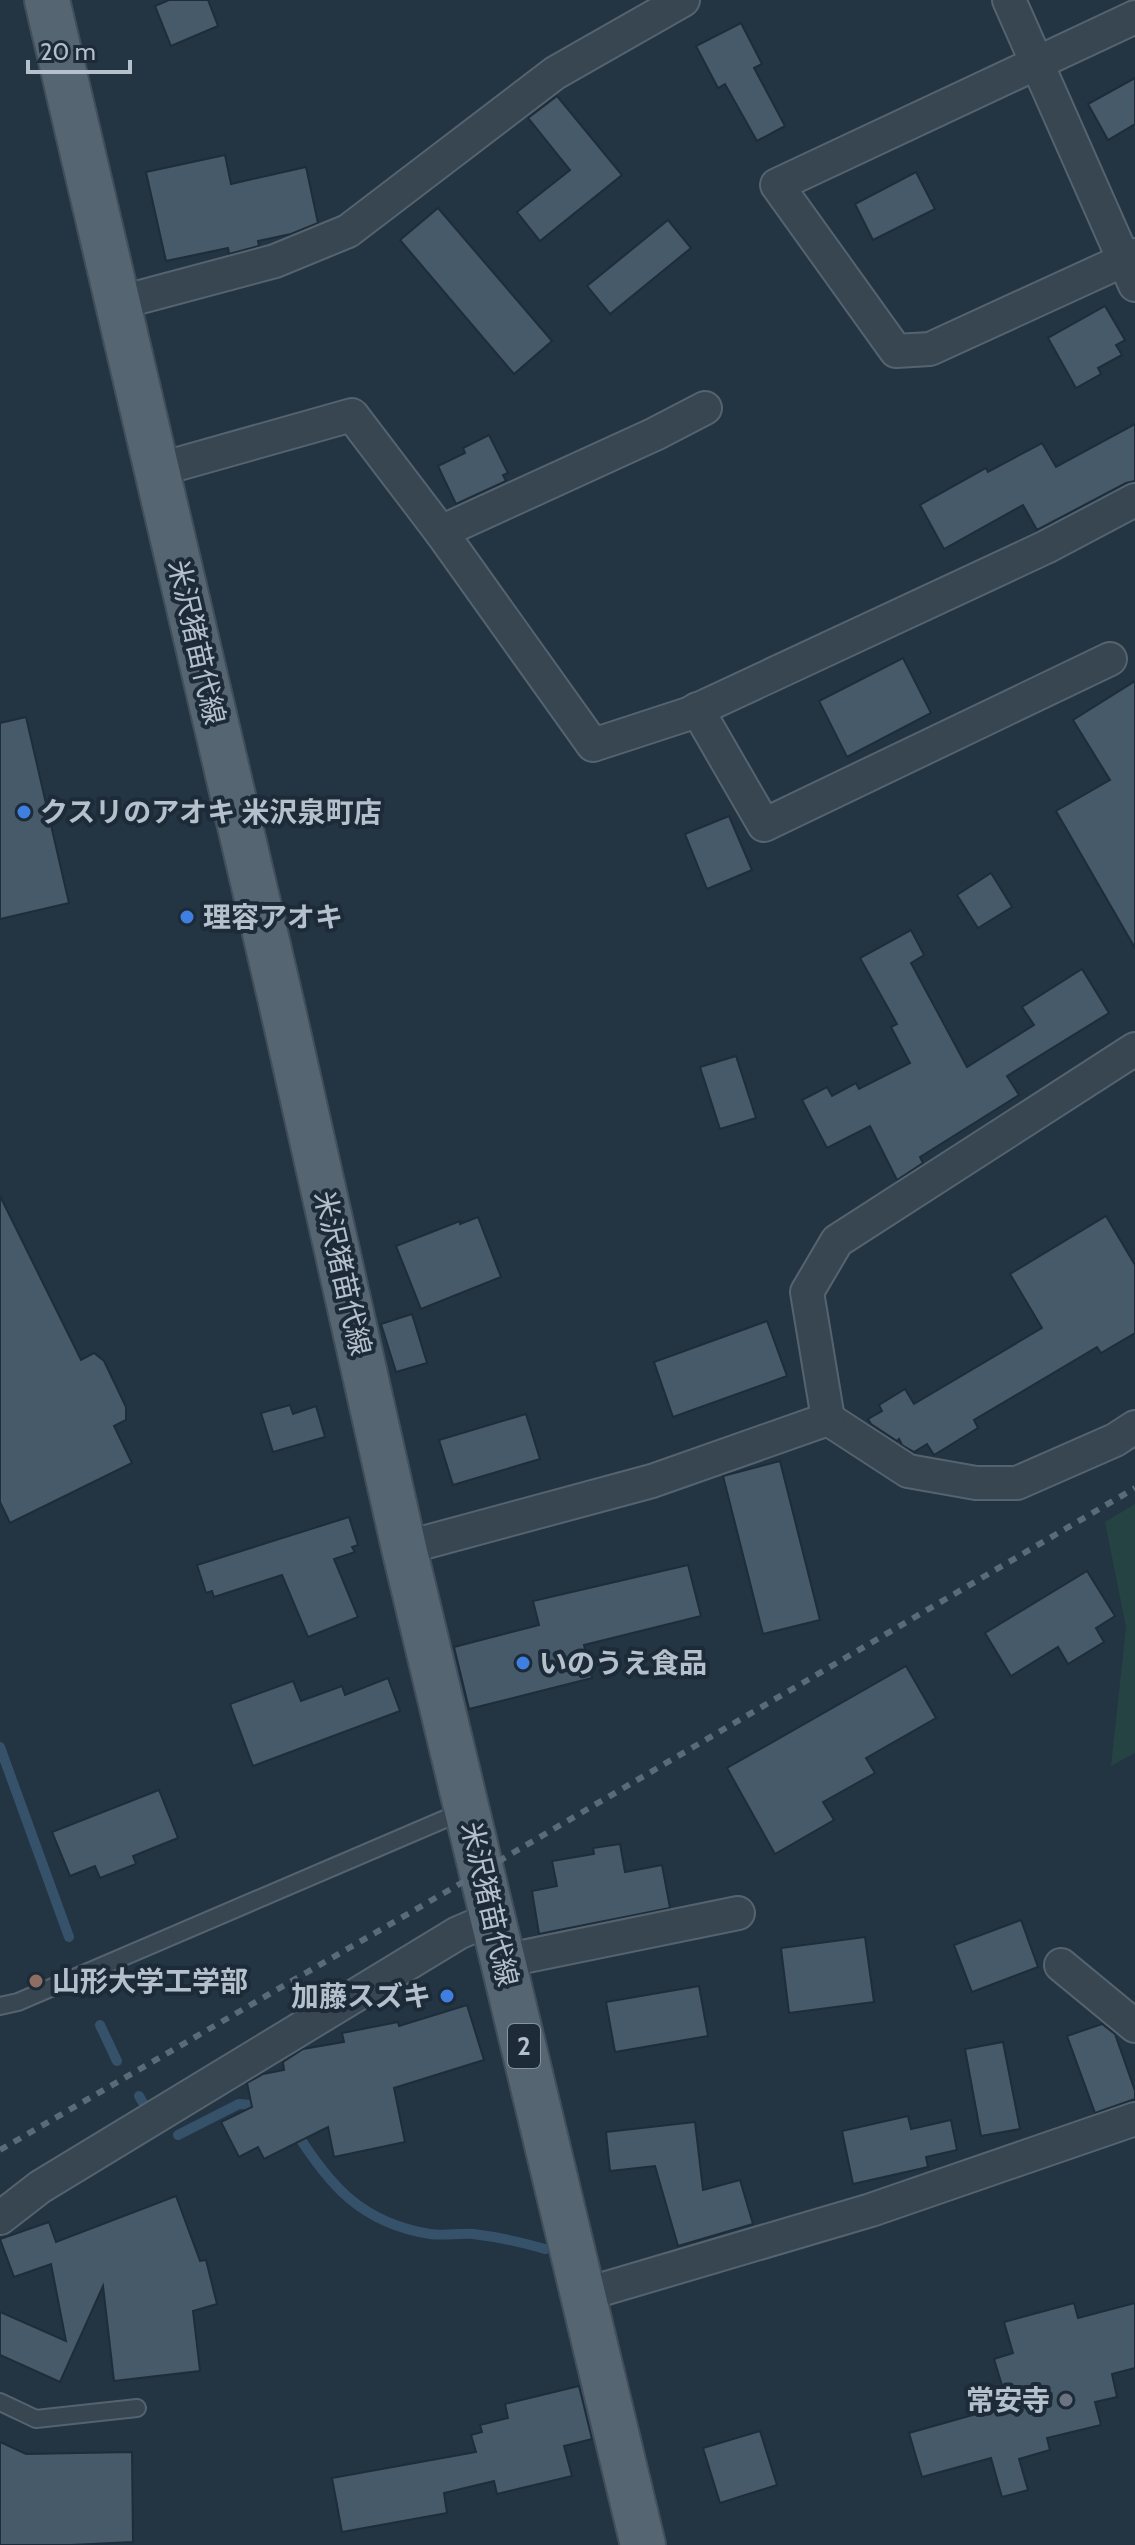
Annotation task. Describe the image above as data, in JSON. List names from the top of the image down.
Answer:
{
  "streets": {
    "main road": ["米沢猪苗代線", "2"]
  },
  "places": [
    "クスリのアオキ 米沢泉町店",
    "理容アオキ",
    "いのうえ食品",
    "山形大学工学部",
    "加藤スズキ",
    "常安寺"
  ],
  "scale_bar": "20 m"
}
